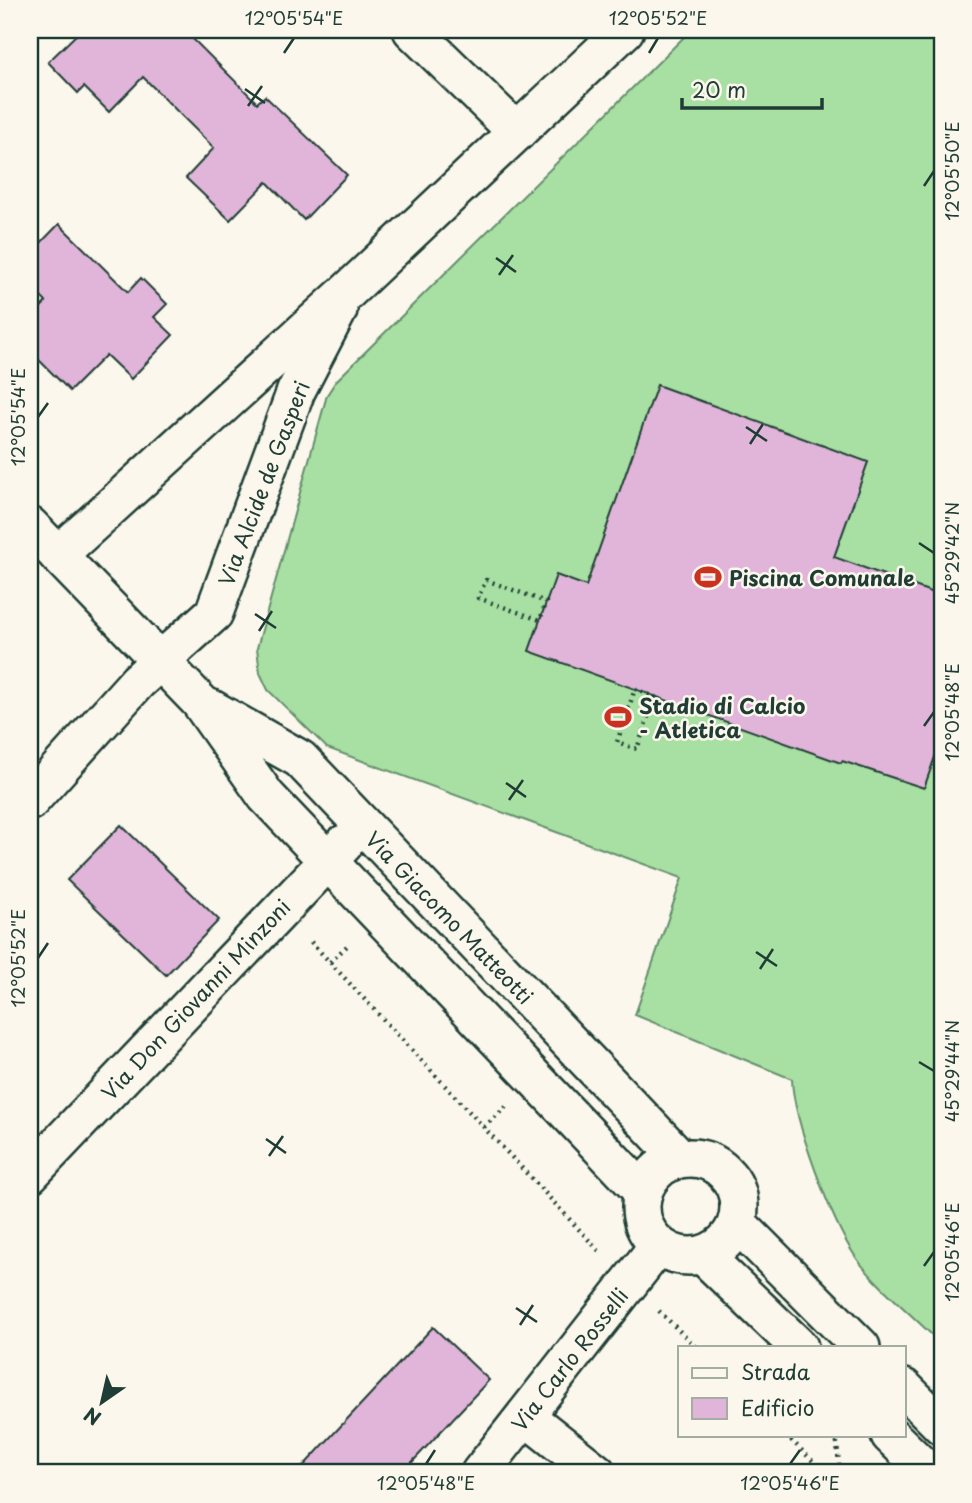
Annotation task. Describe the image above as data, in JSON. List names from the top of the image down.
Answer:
{
  "streets": {
    "street": [
      "Via Alcide de Gasperi",
      "Via Giacomo Matteotti",
      "Via Don Giovanni Minzoni",
      "Via Carlo Rosselli"
    ]
  },
  "crossings": [
    ["Via Alcide de Gasperi", "Via Giacomo Matteotti"],
    ["Via Giacomo Matteotti", "Via Don Giovanni Minzoni"],
    ["Via Giacomo Matteotti", "Via Carlo Rosselli"]
  ],
  "places": {
    "sports": ["Piscina Comunale", "Stadio di Calcio - Atletica"]
  },
  "legend": ["Strada", "Edificio"],
  "scale_bar": "20 m",
  "north": "bottom left",
  "coordinates": [
    "12°05'54\"E",
    "12°05'52\"E",
    "12°05'50\"E",
    "45°29'42\"N",
    "12°05'48\"E",
    "45°29'44\"N",
    "12°05'46\"E"
  ]
}
